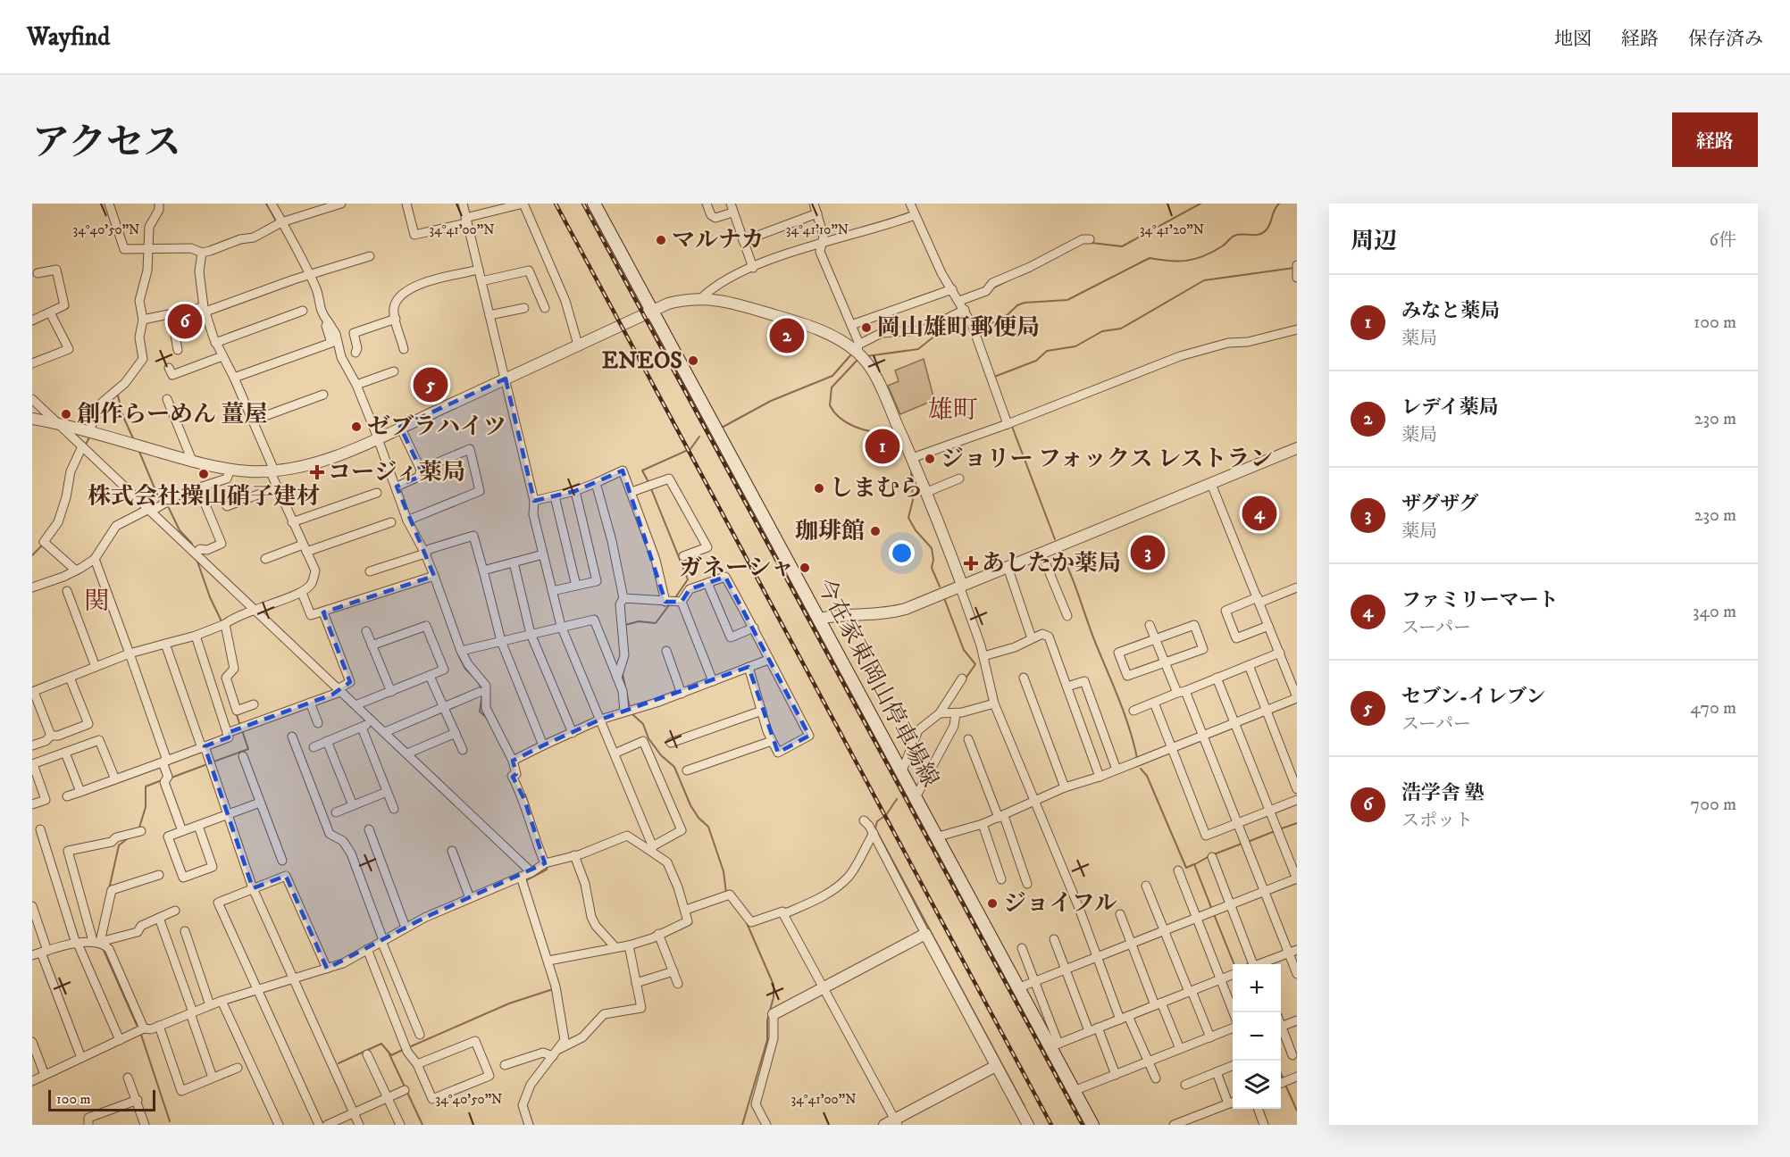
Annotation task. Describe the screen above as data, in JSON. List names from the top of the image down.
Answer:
{
  "streets": {
    "main road": ["今在家東岡山停車場線"]
  },
  "districts": ["雄町", "関"],
  "places": {
    "other": [
      "マルナカ",
      "岡山雄町郵便局",
      "ENEOS",
      "創作らーめん 薑屋",
      "ゼブラハイツ",
      "ジョリー フォックス レストラン",
      "株式会社操山硝子建材",
      "しまむら",
      "珈琲館",
      "ガネーシャ",
      "ジョイフル"
    ],
    "health": ["コージィ薬局", "あしたか薬局"]
  },
  "scale_bar": "100 m",
  "page": {
    "header": "Wayfind",
    "nav": ["地図", "経路", "保存済み"],
    "title": "アクセス",
    "buttons": "経路",
    "heading": ["周辺", "6件"],
    "list": [
      {
        "mark": "1",
        "name": "みなと薬局",
        "note": "薬局",
        "value": "100 m"
      },
      {
        "mark": "2",
        "name": "レデイ薬局",
        "note": "薬局",
        "value": "230 m"
      },
      {
        "mark": "3",
        "name": "ザグザグ",
        "note": "薬局",
        "value": "230 m"
      },
      {
        "mark": "4",
        "name": "ファミリーマート",
        "note": "スーパー",
        "value": "340 m"
      },
      {
        "mark": "5",
        "name": "セブン-イレブン",
        "note": "スーパー",
        "value": "470 m"
      },
      {
        "mark": "6",
        "name": "浩学舎 塾",
        "note": "スポット",
        "value": "700 m"
      }
    ],
    "pins": [
      "6",
      "2",
      "5",
      "1",
      "4",
      "3"
    ],
    "map_buttons": ["+", "−"],
    "scale": "100 m"
  },
  "coordinates": [
    "34°41'20\"N",
    "34°40'50\"N",
    "34°41'00\"N",
    "34°41'10\"N"
  ]
}
